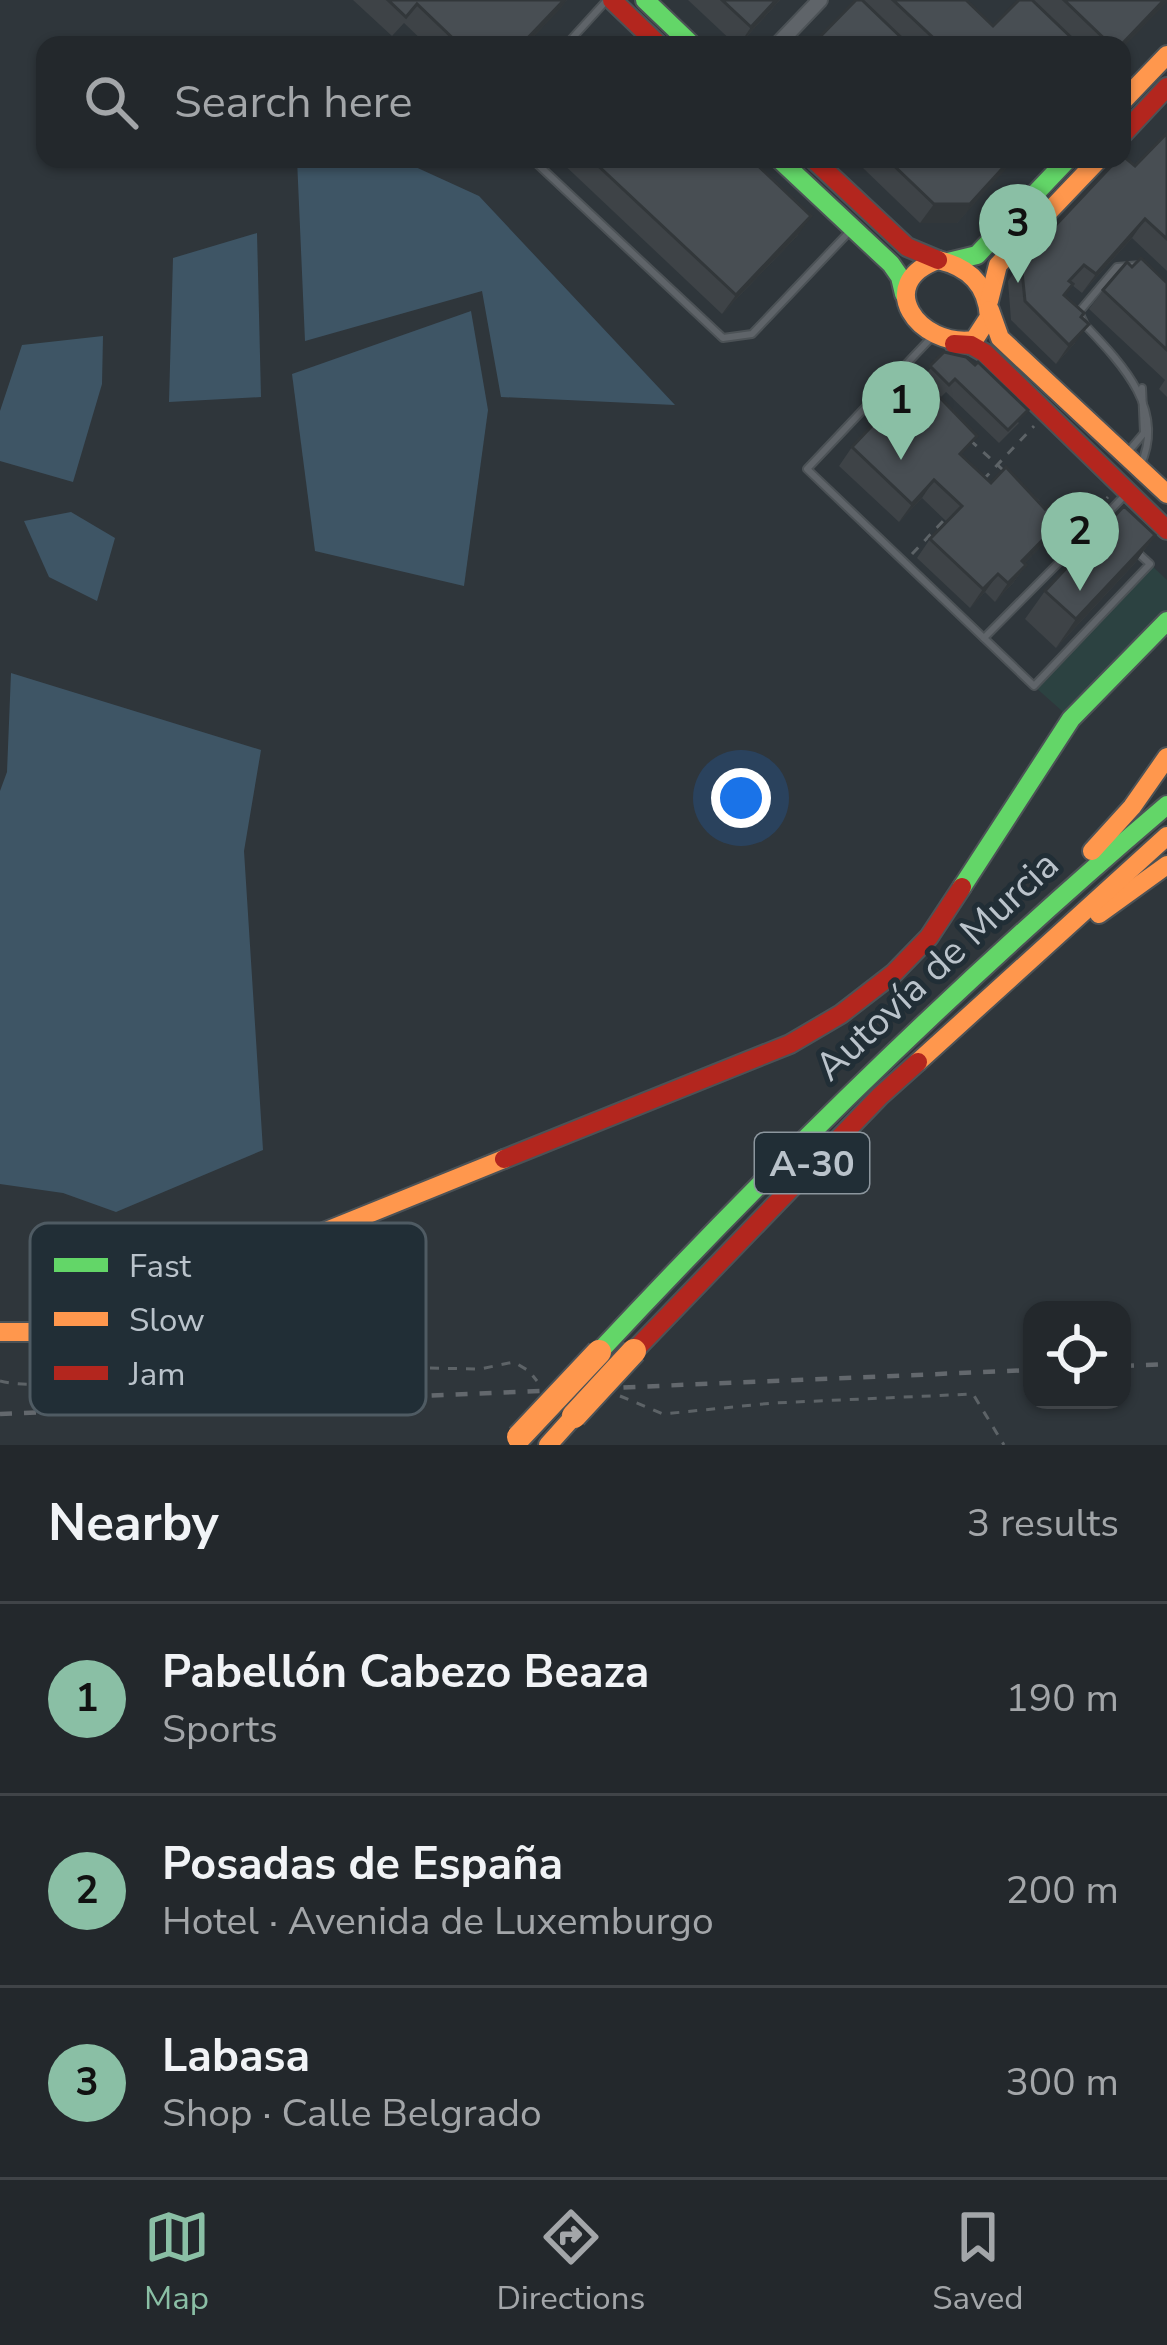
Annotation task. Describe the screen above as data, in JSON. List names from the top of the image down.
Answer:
{
  "streets": {
    "main road": ["Autovía de Murcia", "A-30"]
  },
  "legend": ["Fast", "Slow", "Jam"],
  "page": {
    "search": "Search here",
    "pins": ["3", "1", "2"],
    "heading": ["Nearby", "3 results"],
    "list": [
      {
        "mark": "1",
        "name": "Pabellón Cabezo Beaza",
        "note": "Sports",
        "value": "190 m"
      },
      {
        "mark": "2",
        "name": "Posadas de España",
        "note": "Hotel · Avenida de Luxemburgo",
        "value": "200 m"
      },
      {
        "mark": "3",
        "name": "Labasa",
        "note": "Shop · Calle Belgrado",
        "value": "300 m"
      }
    ],
    "nav": ["Map", "Directions", "Saved"]
  }
}
